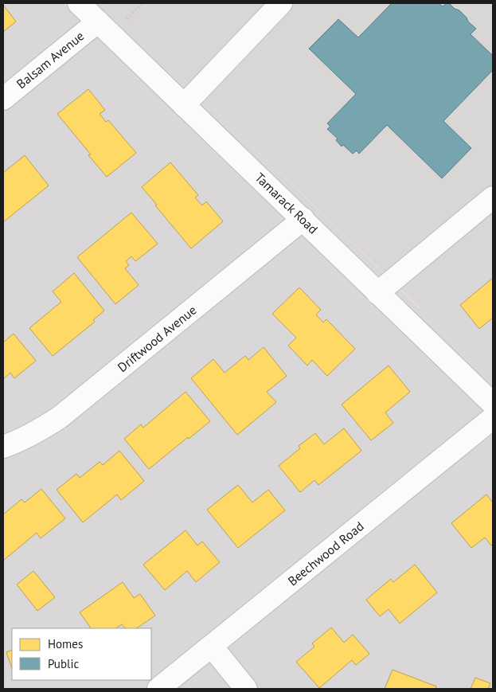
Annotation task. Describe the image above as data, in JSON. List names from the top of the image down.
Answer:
{
  "streets": {
    "street": [
      "Balsam Avenue",
      "Tamarack Road",
      "Driftwood Avenue",
      "Beechwood Road"
    ]
  },
  "crossings": [
    ["Balsam Avenue", "Tamarack Road"],
    ["Tamarack Road", "Driftwood Avenue"]
  ],
  "legend": ["Homes", "Public"]
}
